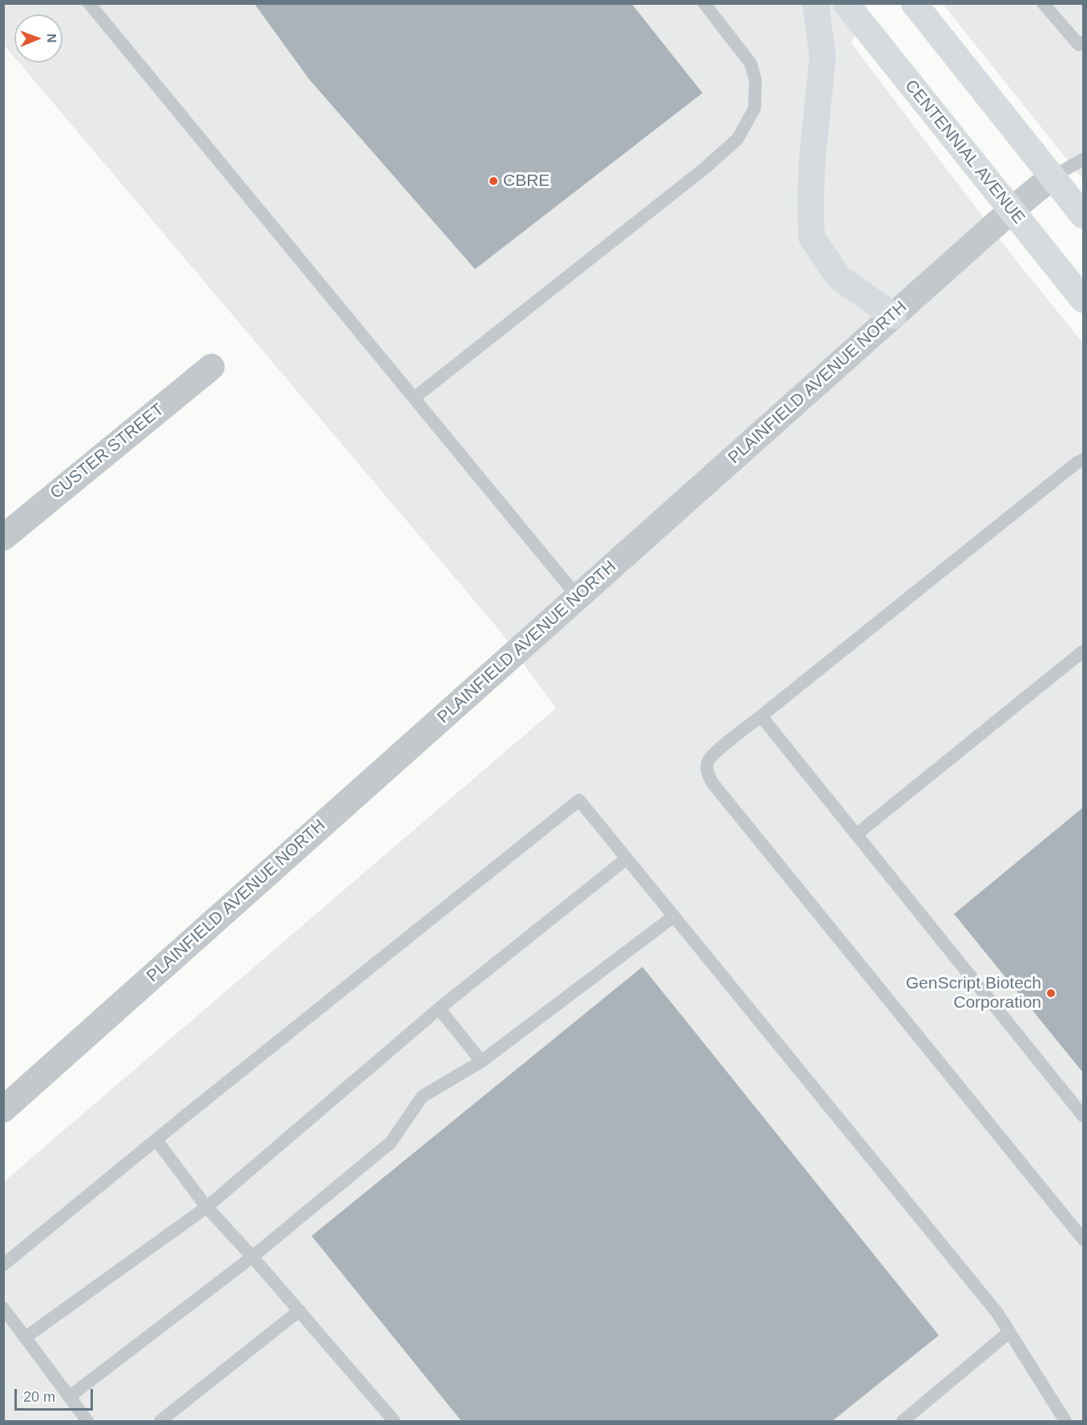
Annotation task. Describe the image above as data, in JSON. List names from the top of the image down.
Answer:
{
  "streets": {
    "main road": ["CENTENNIAL AVENUE"],
    "street": ["PLAINFIELD AVENUE NORTH", "CUSTER STREET"]
  },
  "crossings": [
    ["CENTENNIAL AVENUE", "PLAINFIELD AVENUE NORTH"]
  ],
  "places": ["CBRE", "GenScript Biotech Corporation"],
  "scale_bar": "20 m",
  "north": "right"
}
